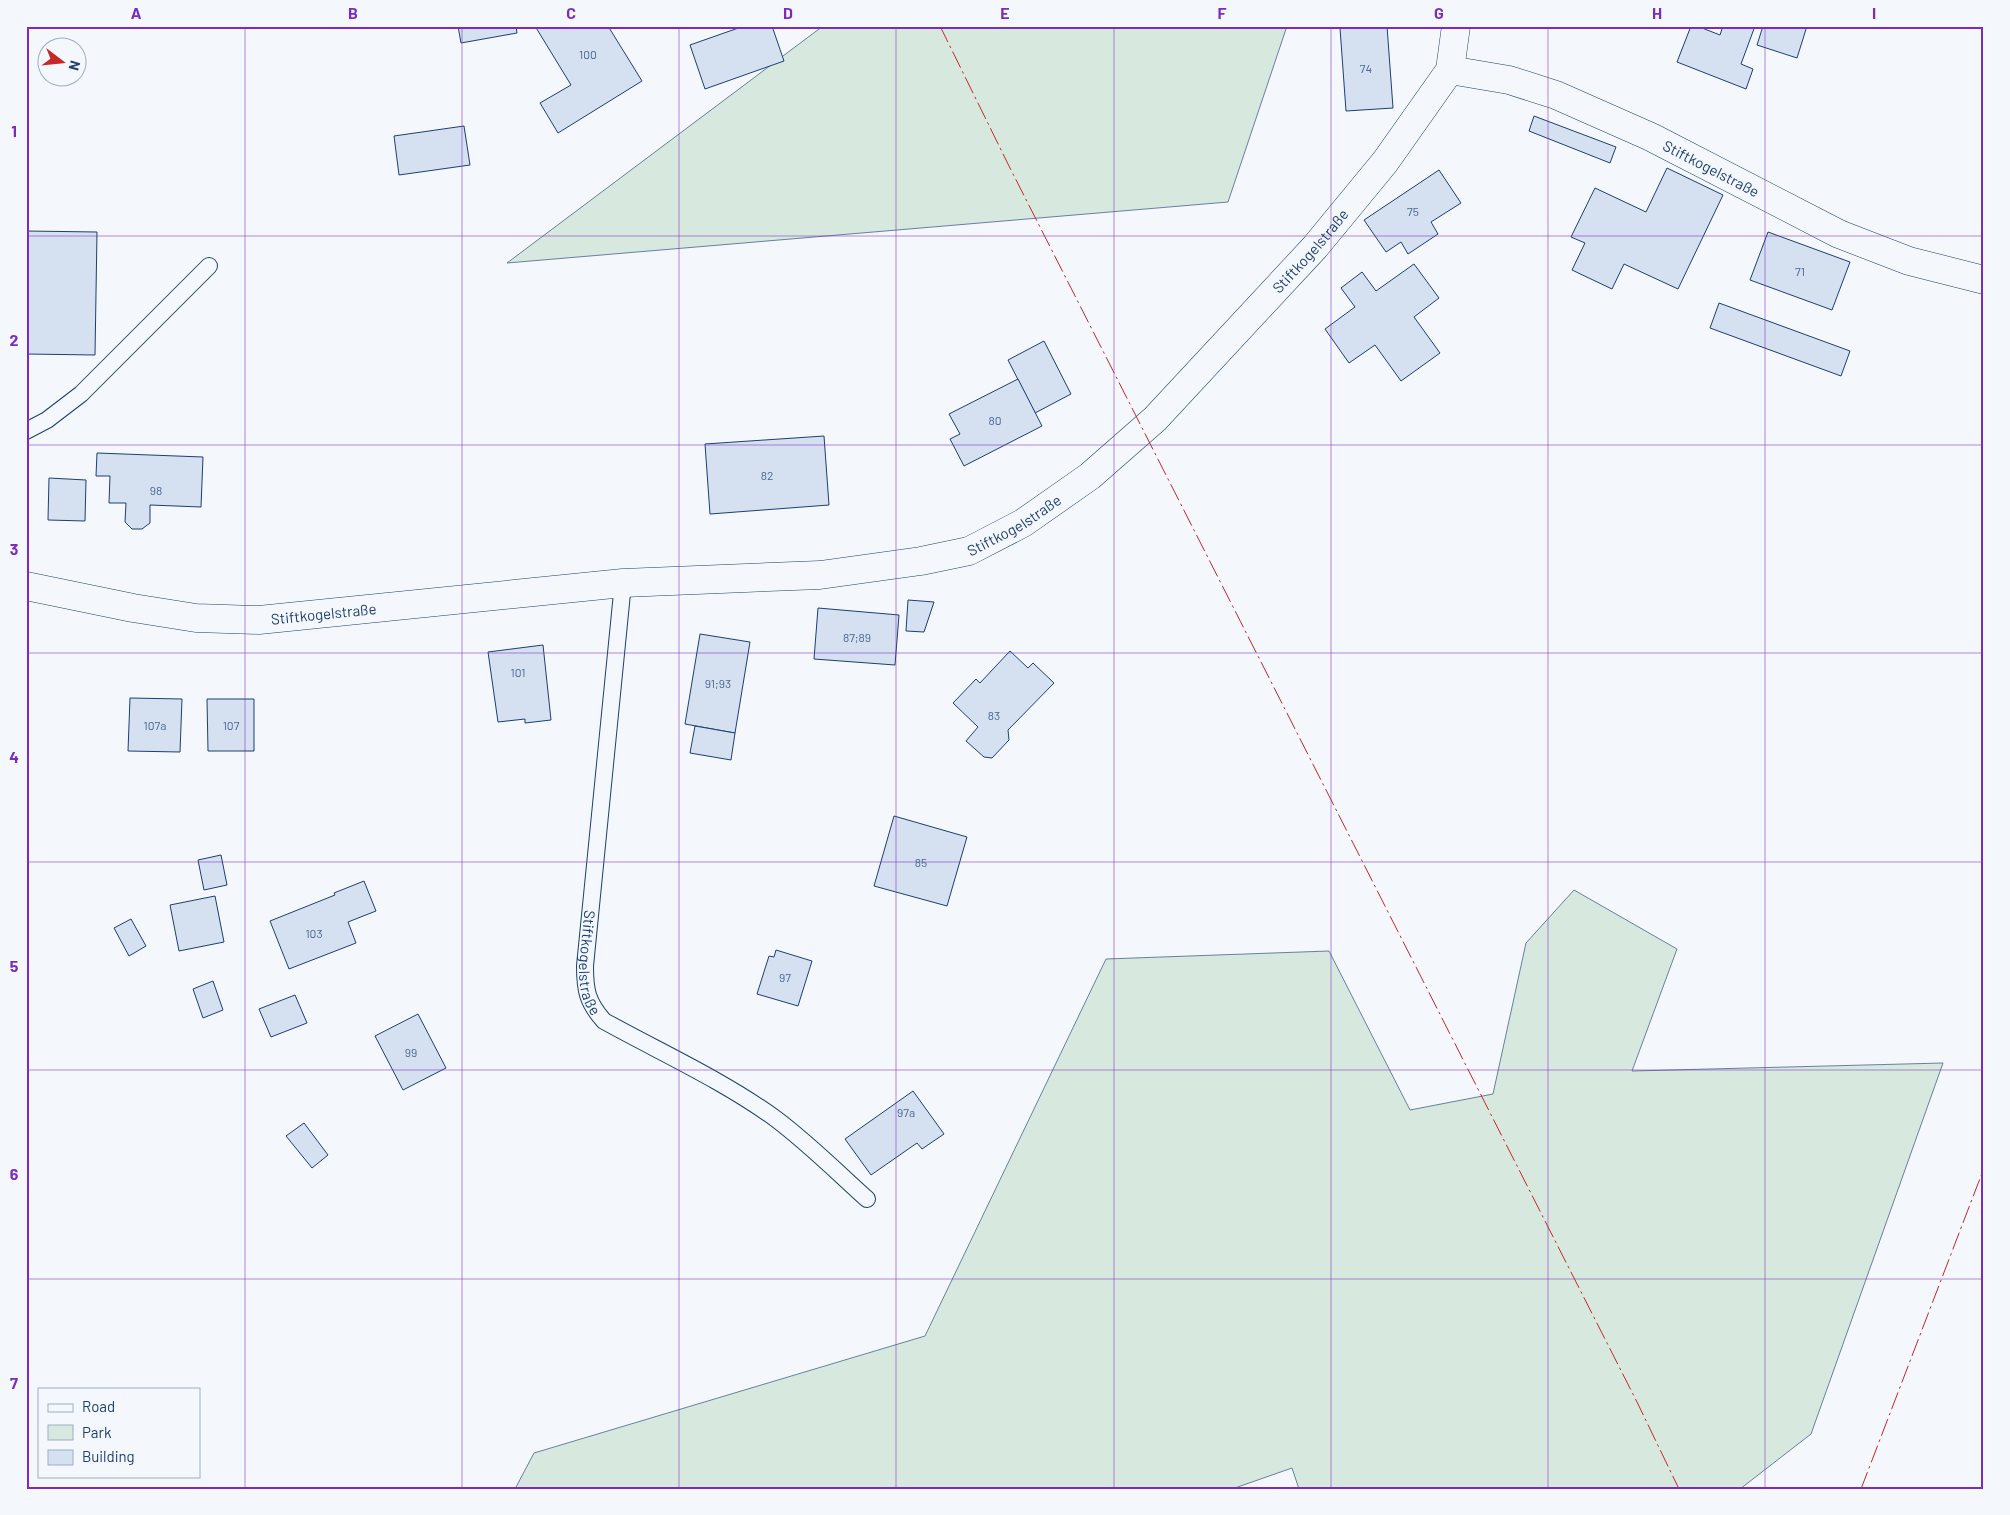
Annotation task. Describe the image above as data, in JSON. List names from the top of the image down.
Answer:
{
  "streets": {
    "street": ["Stiftkogelstraße"]
  },
  "house_numbers": [
    "100",
    "74",
    "75",
    "71",
    "80",
    "82",
    "98",
    "87;89",
    "101",
    "91;93",
    "83",
    "107a",
    "107",
    "85",
    "103",
    "97",
    "99",
    "97a"
  ],
  "legend": ["Road", "Park", "Building"],
  "north": "right",
  "grid": {
    "columns": [
      "A",
      "B",
      "C",
      "D",
      "E",
      "F",
      "G",
      "H",
      "I"
    ],
    "rows": [
      "1",
      "2",
      "3",
      "4",
      "5",
      "6",
      "7"
    ]
  }
}
